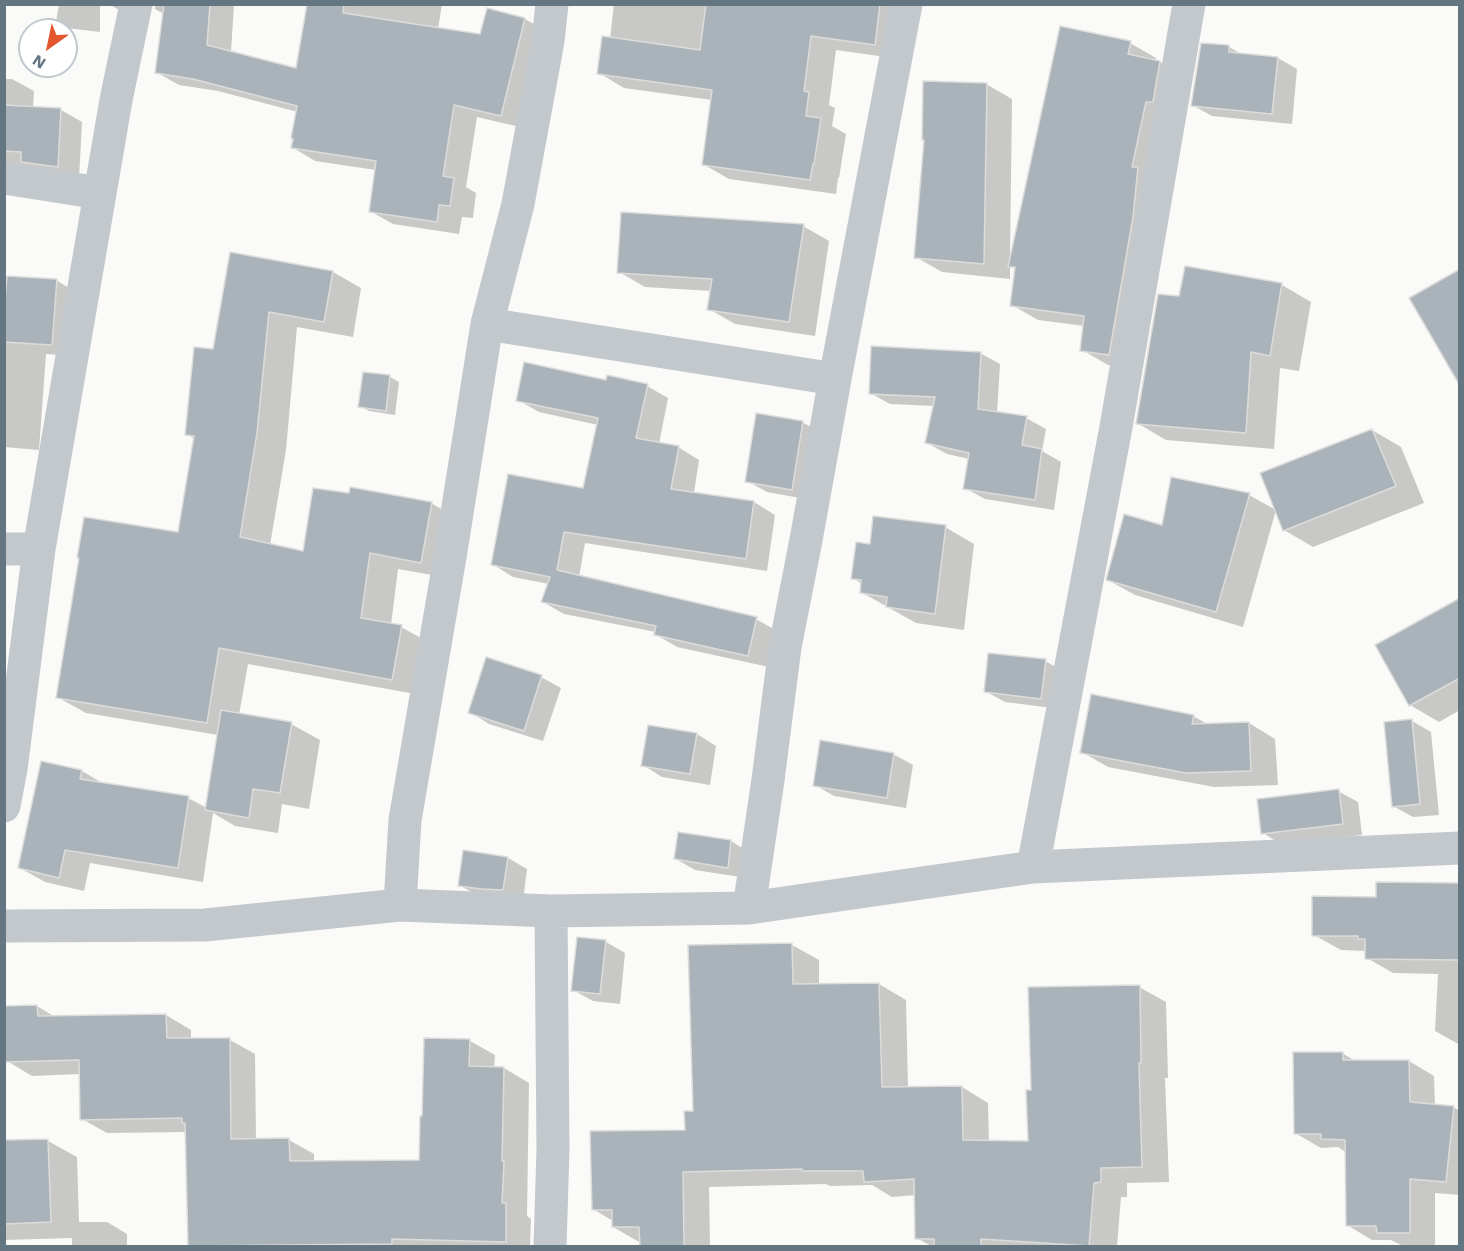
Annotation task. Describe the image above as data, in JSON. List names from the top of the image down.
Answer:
{
  "north": "bottom left"
}
